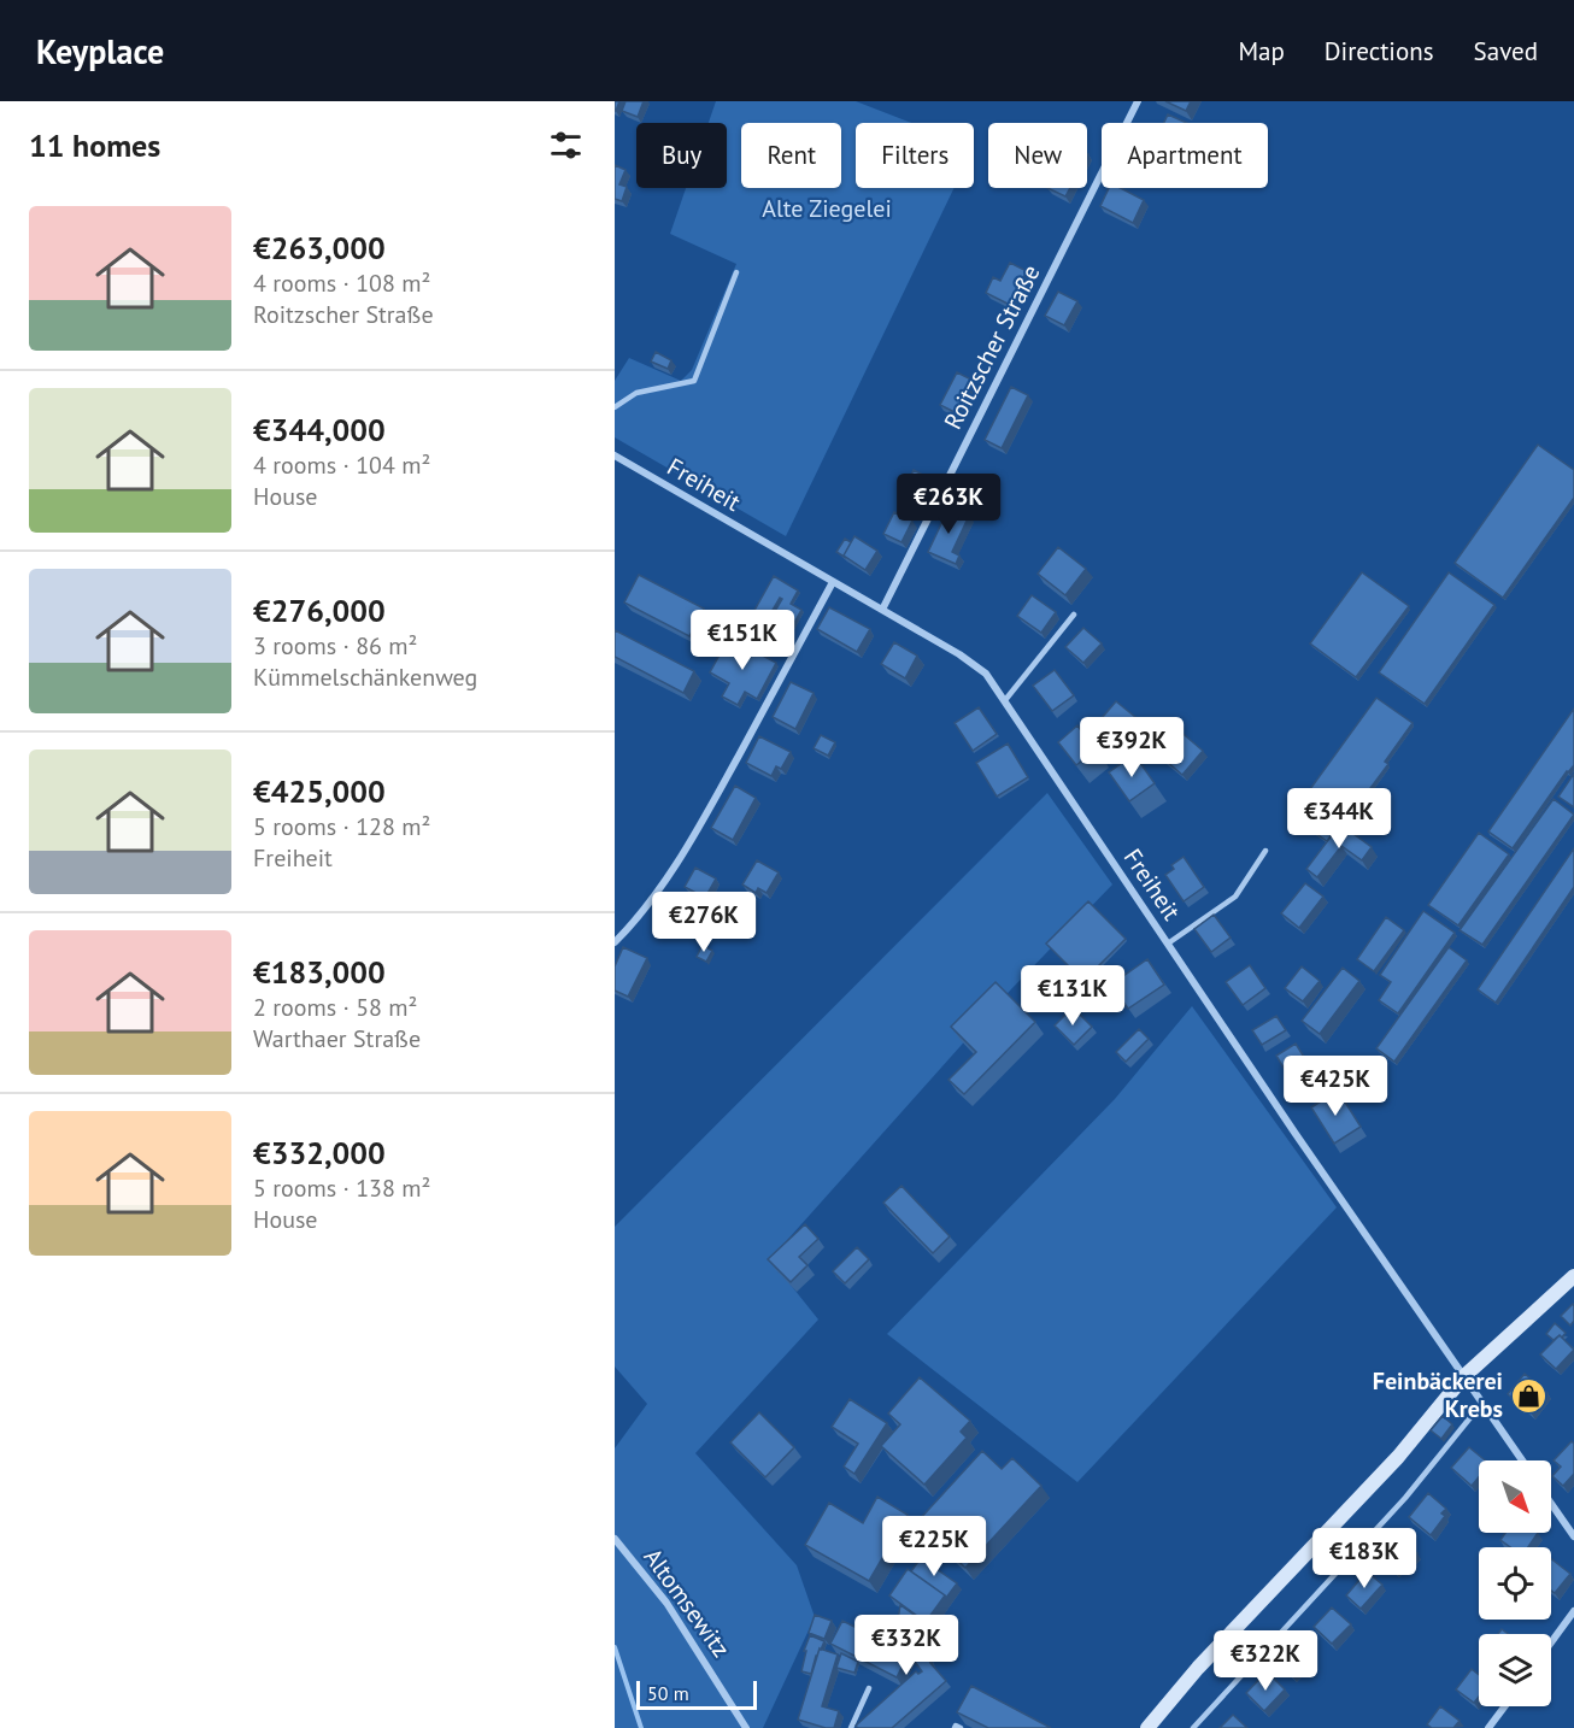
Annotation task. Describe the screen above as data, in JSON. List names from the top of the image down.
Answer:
{
  "streets": {
    "street": ["Roitzscher Straße", "Freiheit", "Altomsewitz"]
  },
  "crossings": [
    ["Roitzscher Straße", "Freiheit"]
  ],
  "parks": ["Alte Ziegelei"],
  "places": {
    "shop": ["Feinbäckerei Krebs"]
  },
  "scale_bar": "50 m",
  "north": "bottom right",
  "page": {
    "header": "Keyplace",
    "nav": ["Map", "Directions", "Saved"],
    "heading": "11 homes",
    "chip": [
      "Buy",
      "Rent",
      "Filters",
      "New",
      "Apartment"
    ],
    "list": [
      {
        "name": "€263,000",
        "note": "4 rooms · 108 m² · Roitzscher Straße"
      },
      {
        "name": "€344,000",
        "note": "4 rooms · 104 m² · House"
      },
      {
        "name": "€276,000",
        "note": "3 rooms · 86 m² · Kümmelschänkenweg"
      },
      {
        "name": "€425,000",
        "note": "5 rooms · 128 m² · Freiheit"
      },
      {
        "name": "€183,000",
        "note": "2 rooms · 58 m² · Warthaer Straße"
      },
      {
        "name": "€332,000",
        "note": "5 rooms · 138 m² · House"
      }
    ],
    "price": [
      "€263K",
      "€151K",
      "€392K",
      "€344K",
      "€276K",
      "€131K",
      "€425K",
      "€225K",
      "€183K",
      "€332K",
      "€322K"
    ],
    "scale": "50 m"
  }
}
